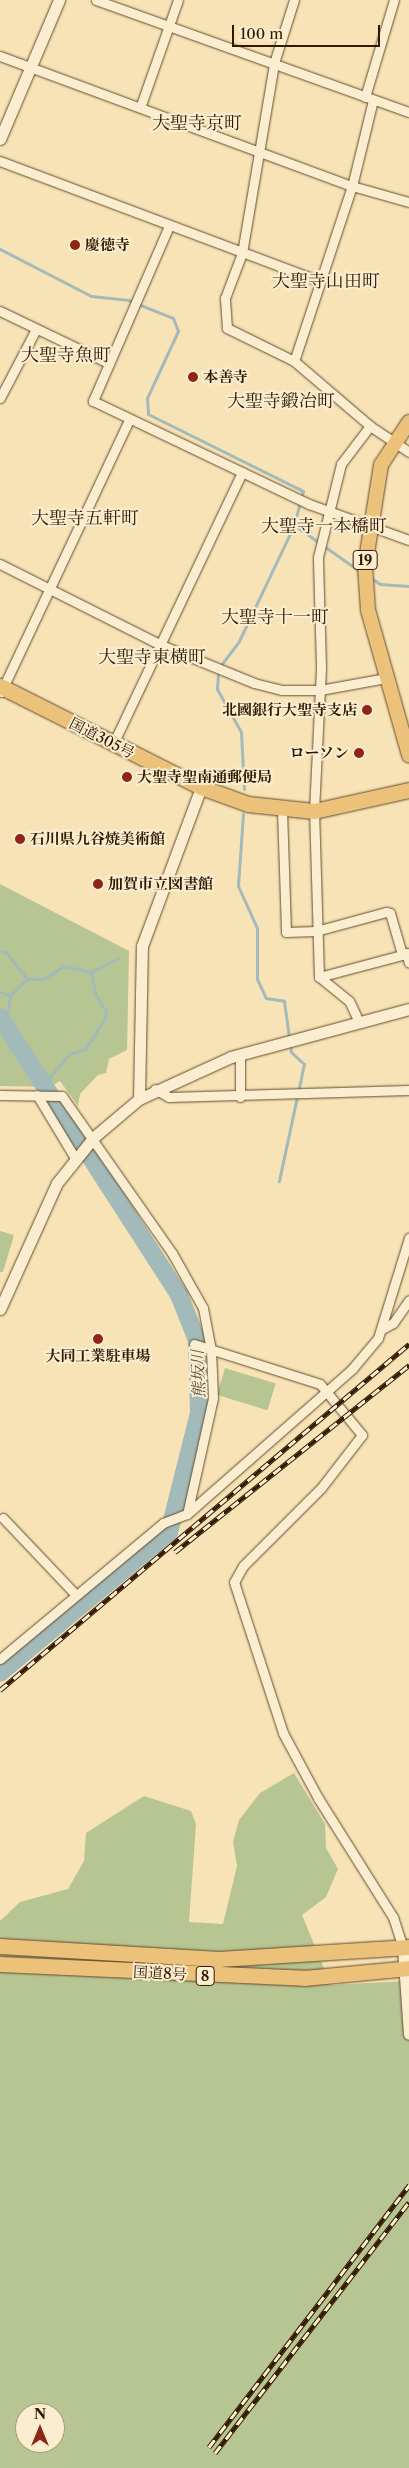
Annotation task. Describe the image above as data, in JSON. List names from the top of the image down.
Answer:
{
  "streets": {
    "highway": ["国道305号", "国道8号", "8"],
    "main road": ["19"]
  },
  "districts": [
    "大聖寺京町",
    "大聖寺山田町",
    "大聖寺魚町",
    "大聖寺鍛冶町",
    "大聖寺五軒町",
    "大聖寺一本橋町",
    "大聖寺十一町",
    "大聖寺東横町"
  ],
  "water": ["熊坂川"],
  "places": [
    "慶徳寺",
    "本善寺",
    "北國銀行大聖寺支店",
    "ローソン",
    "大聖寺聖南通郵便局",
    "石川県九谷焼美術館",
    "加賀市立図書館",
    "大同工業駐車場"
  ],
  "scale_bar": "100 m",
  "north": "top"
}
